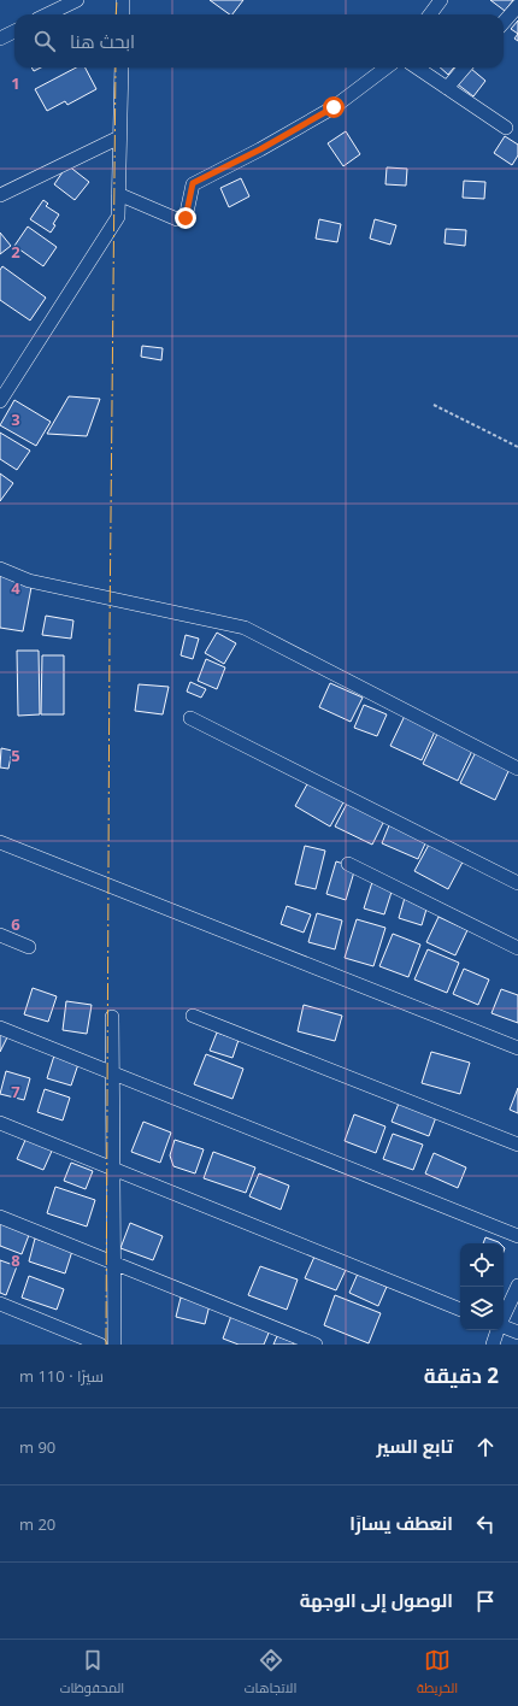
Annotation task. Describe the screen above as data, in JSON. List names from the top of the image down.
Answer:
{
  "page": {
    "search": "ابحث هنا",
    "heading": ["2 دقيقة", "سيرًا · 110 m"],
    "list": [
      ["تابع السير", "90 m"],
      ["انعطف يسارًا", "20 m"],
      "الوصول إلى الوجهة"
    ],
    "nav": ["الخريطة", "الاتجاهات", "المحفوظات"]
  },
  "grid": {
    "rows": [
      "1",
      "2",
      "3",
      "4",
      "5",
      "6",
      "7",
      "8"
    ]
  }
}
